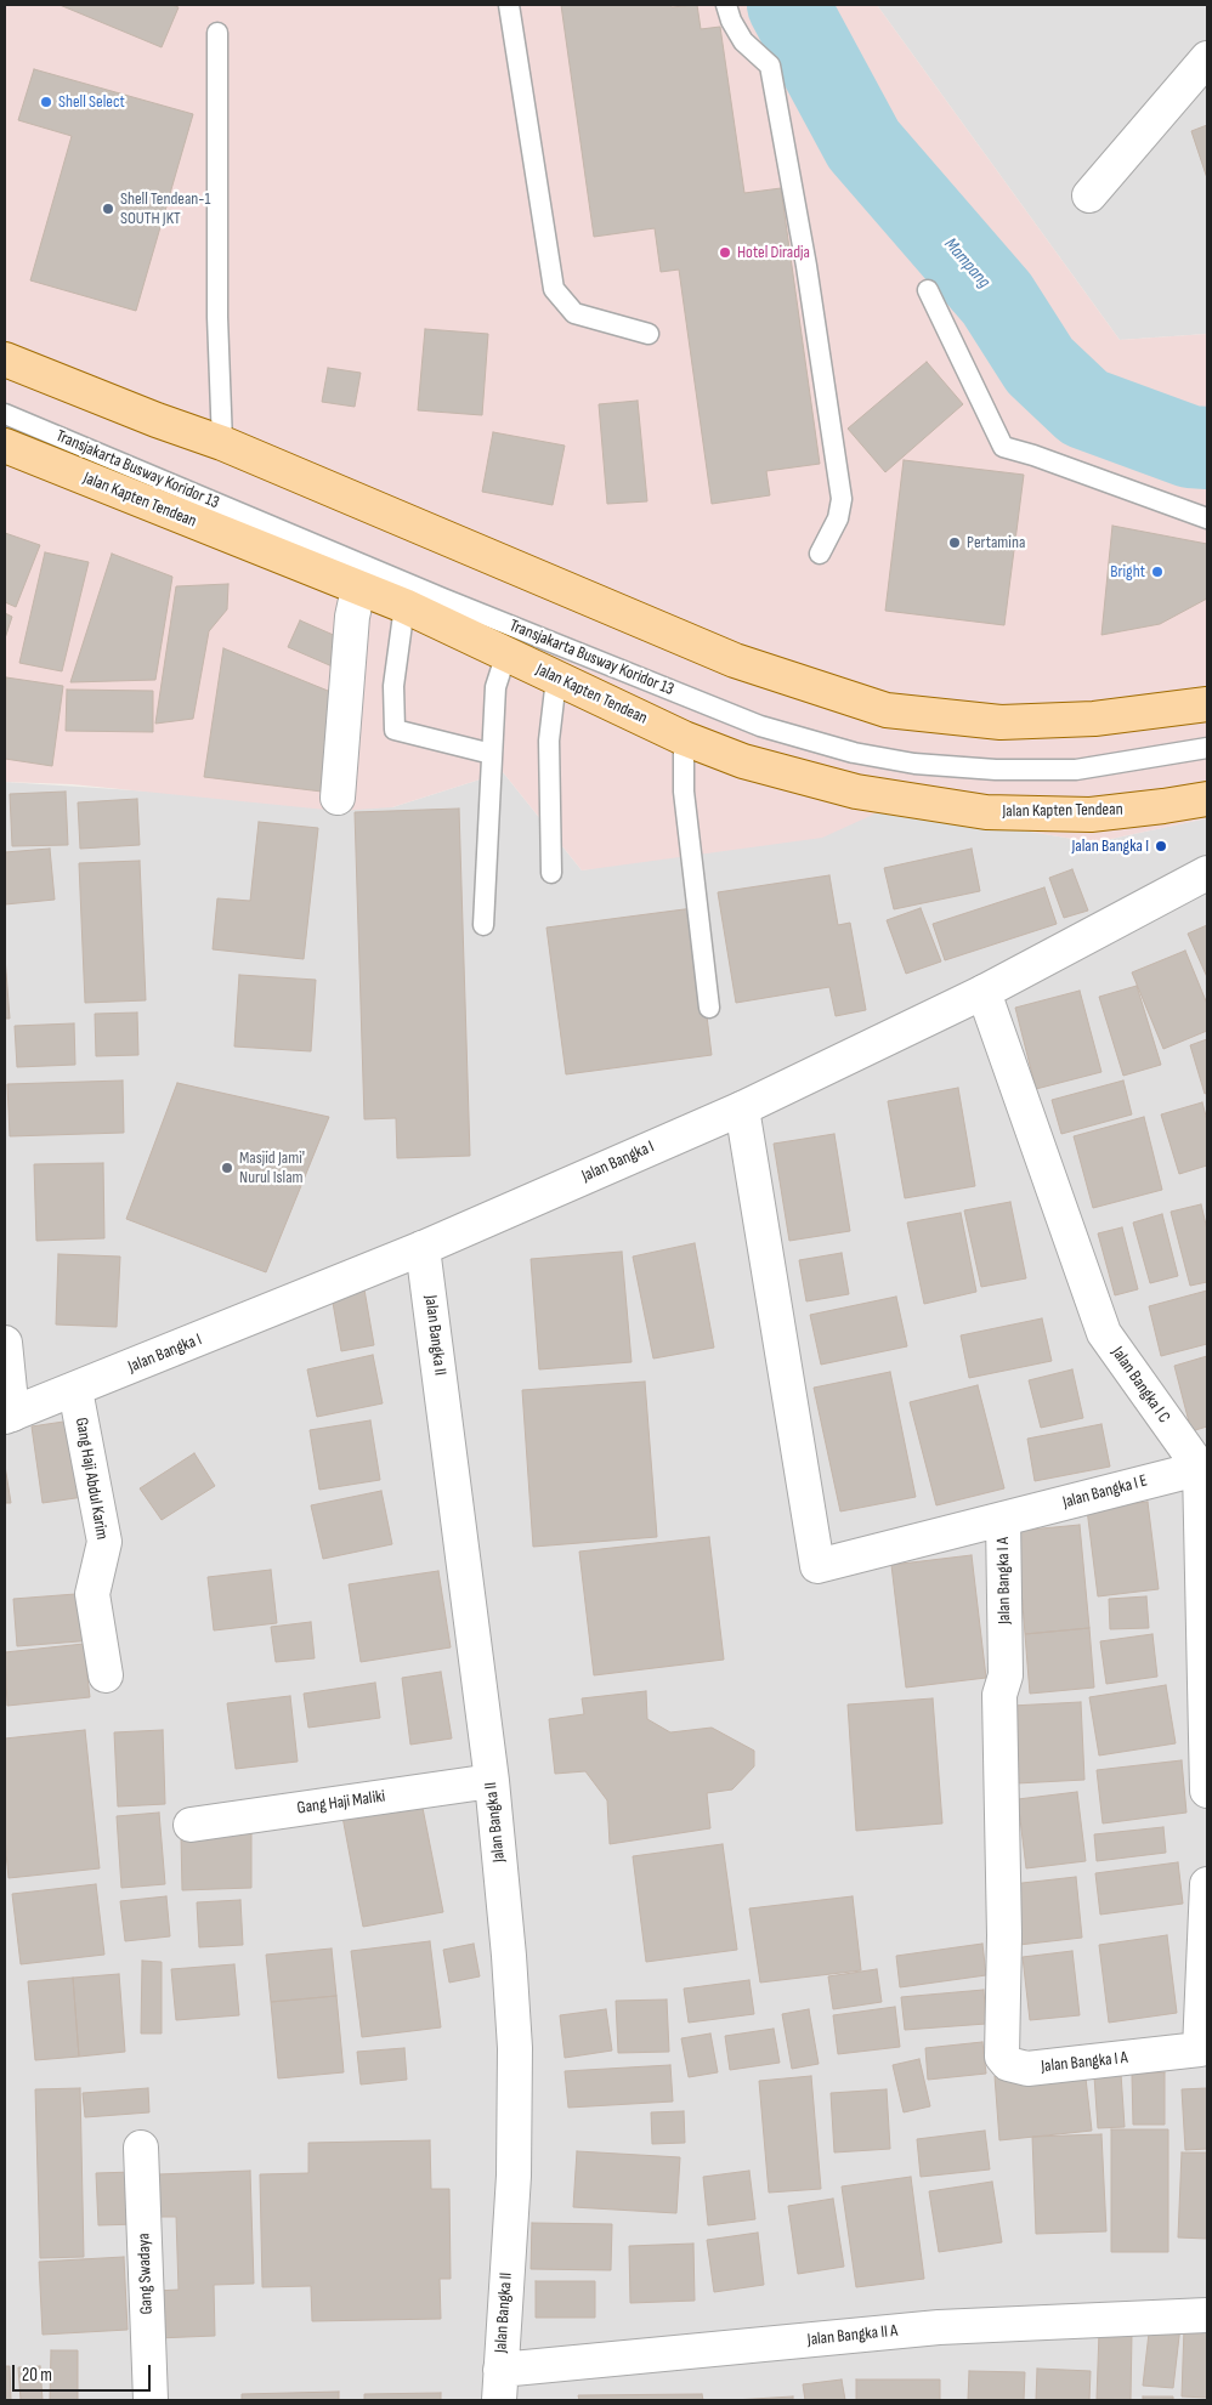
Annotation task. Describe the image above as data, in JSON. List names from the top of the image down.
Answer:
{
  "streets": {
    "main road": ["Jalan Kapten Tendean"],
    "street": [
      "Jalan Bangka I",
      "Jalan Bangka II",
      "Jalan Bangka I C",
      "Gang Haji Abdul Karim",
      "Jalan Bangka I E",
      "Jalan Bangka I A",
      "Gang Haji Maliki",
      "Gang Swadaya",
      "Jalan Bangka II A"
    ],
    "lane": ["Transjakarta Busway Koridor 13"]
  },
  "crossings": [
    ["Jalan Bangka I", "Jalan Bangka II"],
    ["Jalan Bangka I", "Jalan Bangka I C"],
    ["Jalan Bangka I", "Gang Haji Abdul Karim"],
    ["Jalan Bangka I", "Jalan Bangka I A"],
    ["Jalan Bangka II", "Gang Haji Maliki"],
    ["Jalan Bangka II", "Jalan Bangka II A"],
    ["Jalan Bangka I C", "Jalan Bangka I E"],
    ["Jalan Bangka I E", "Jalan Bangka I A"]
  ],
  "water": ["Mampang"],
  "places": [
    "Shell Select",
    "Shell Tendean-1 SOUTH JKT",
    "Hotel Diradja",
    "Pertamina",
    "Bright",
    "Jalan Bangka I",
    "Masjid Jami' Nurul Islam"
  ],
  "scale_bar": "20 m"
}
